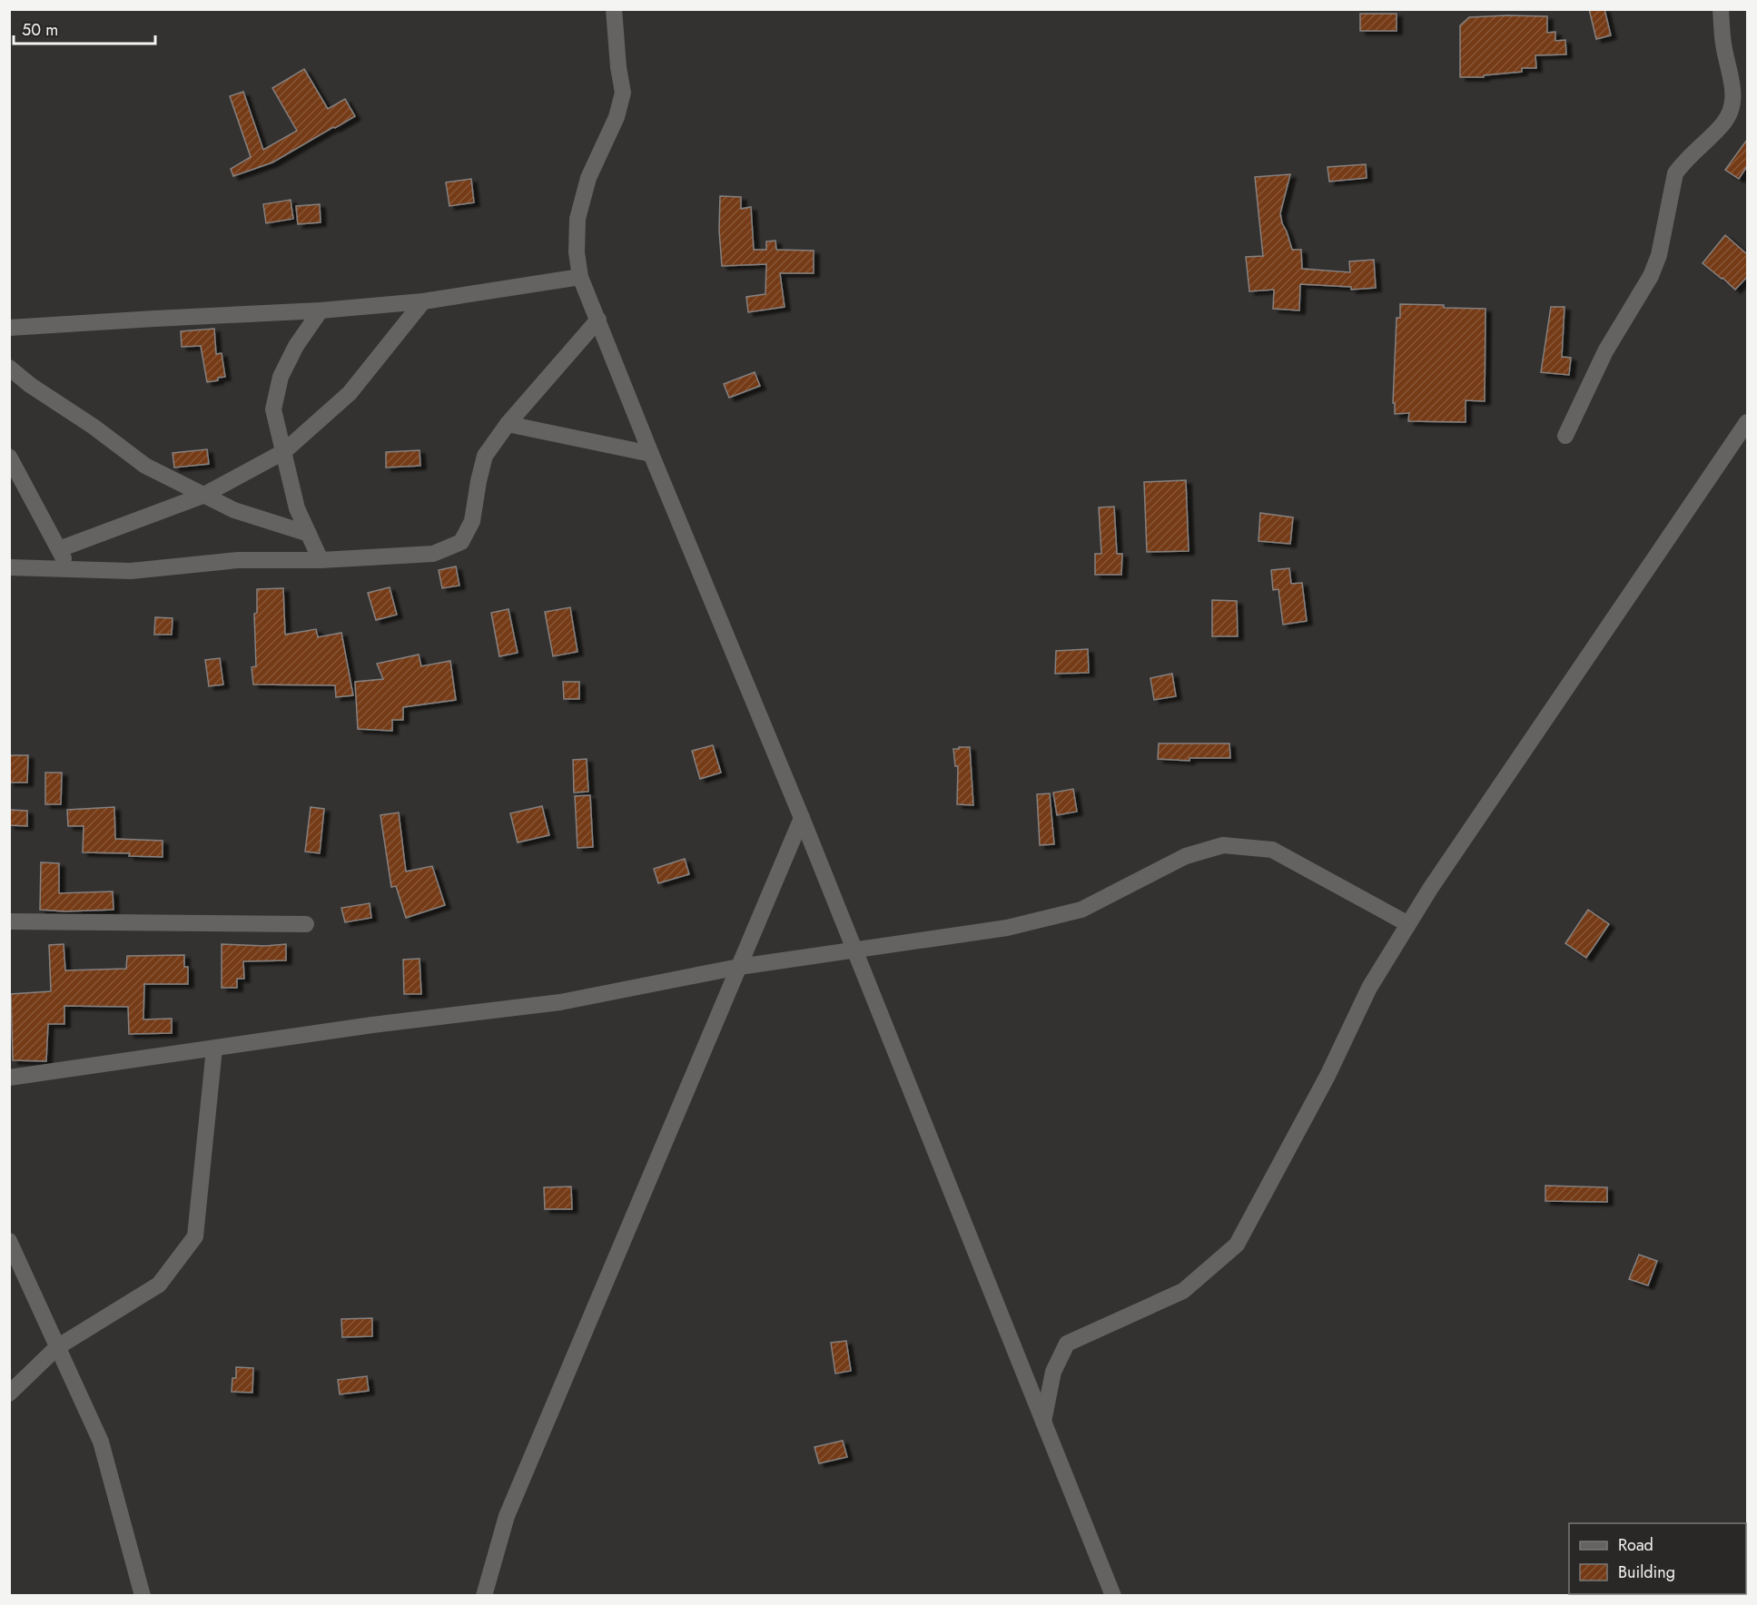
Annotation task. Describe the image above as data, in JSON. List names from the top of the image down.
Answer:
{
  "legend": ["Road", "Building"],
  "scale_bar": "50 m"
}
